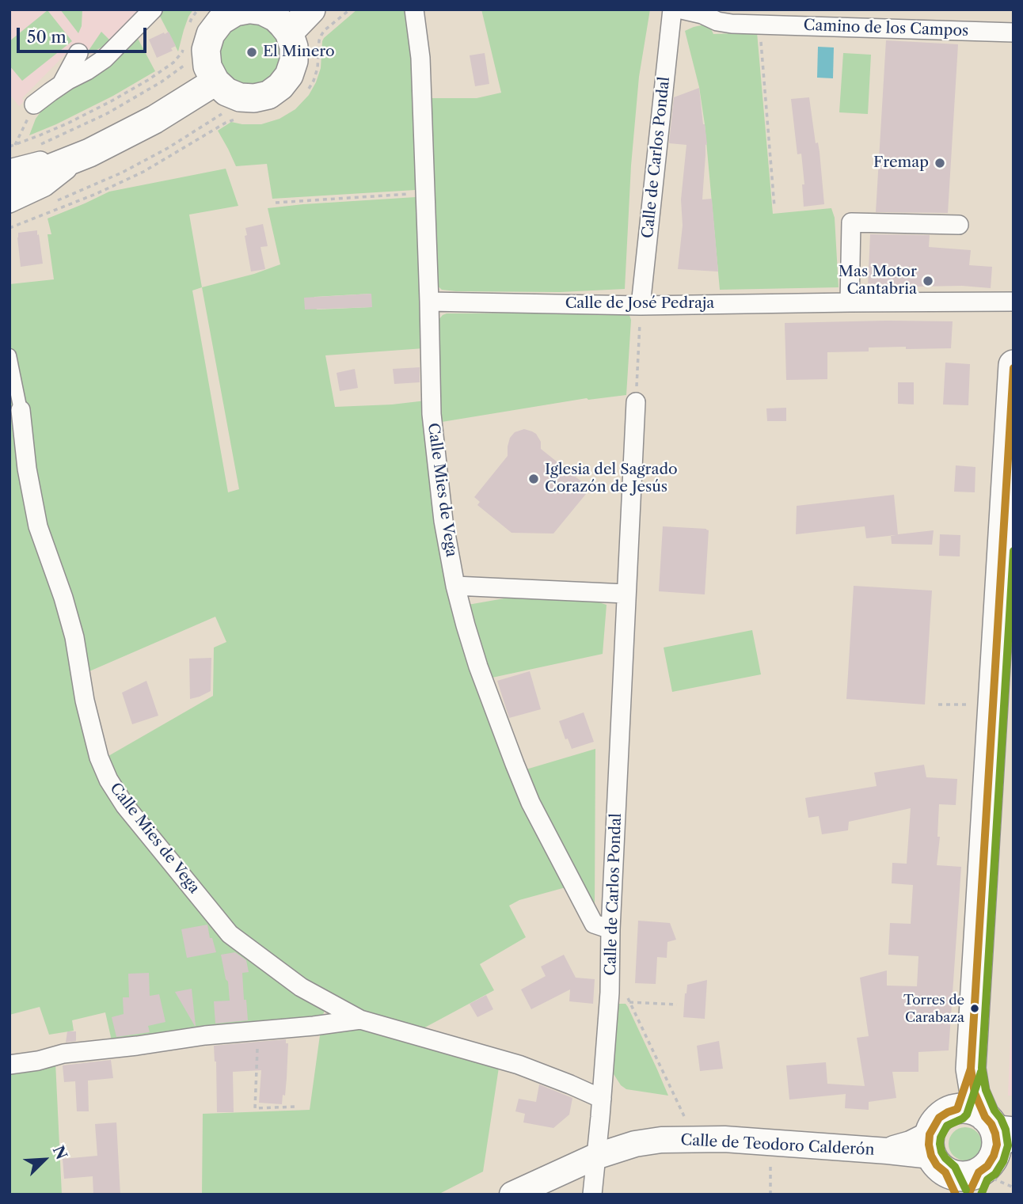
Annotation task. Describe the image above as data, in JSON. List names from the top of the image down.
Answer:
{
  "streets": {
    "main road": ["Calle de Teodoro Calderón"],
    "street": [
      "Camino de los Campos",
      "Calle de Carlos Pondal",
      "Calle de José Pedraja",
      "Calle Mies de Vega"
    ]
  },
  "crossings": [
    ["Calle de Carlos Pondal", "Calle de José Pedraja"],
    ["Calle de Carlos Pondal", "Calle Mies de Vega"],
    ["Calle de Carlos Pondal", "Calle de Teodoro Calderón"],
    ["Calle de José Pedraja", "Calle Mies de Vega"]
  ],
  "places": [
    "El Minero",
    "Fremap",
    "Mas Motor Cantabria",
    "Iglesia del Sagrado Corazón de Jesús",
    "Torres de Carabaza"
  ],
  "scale_bar": "50 m",
  "north": "top right"
}
